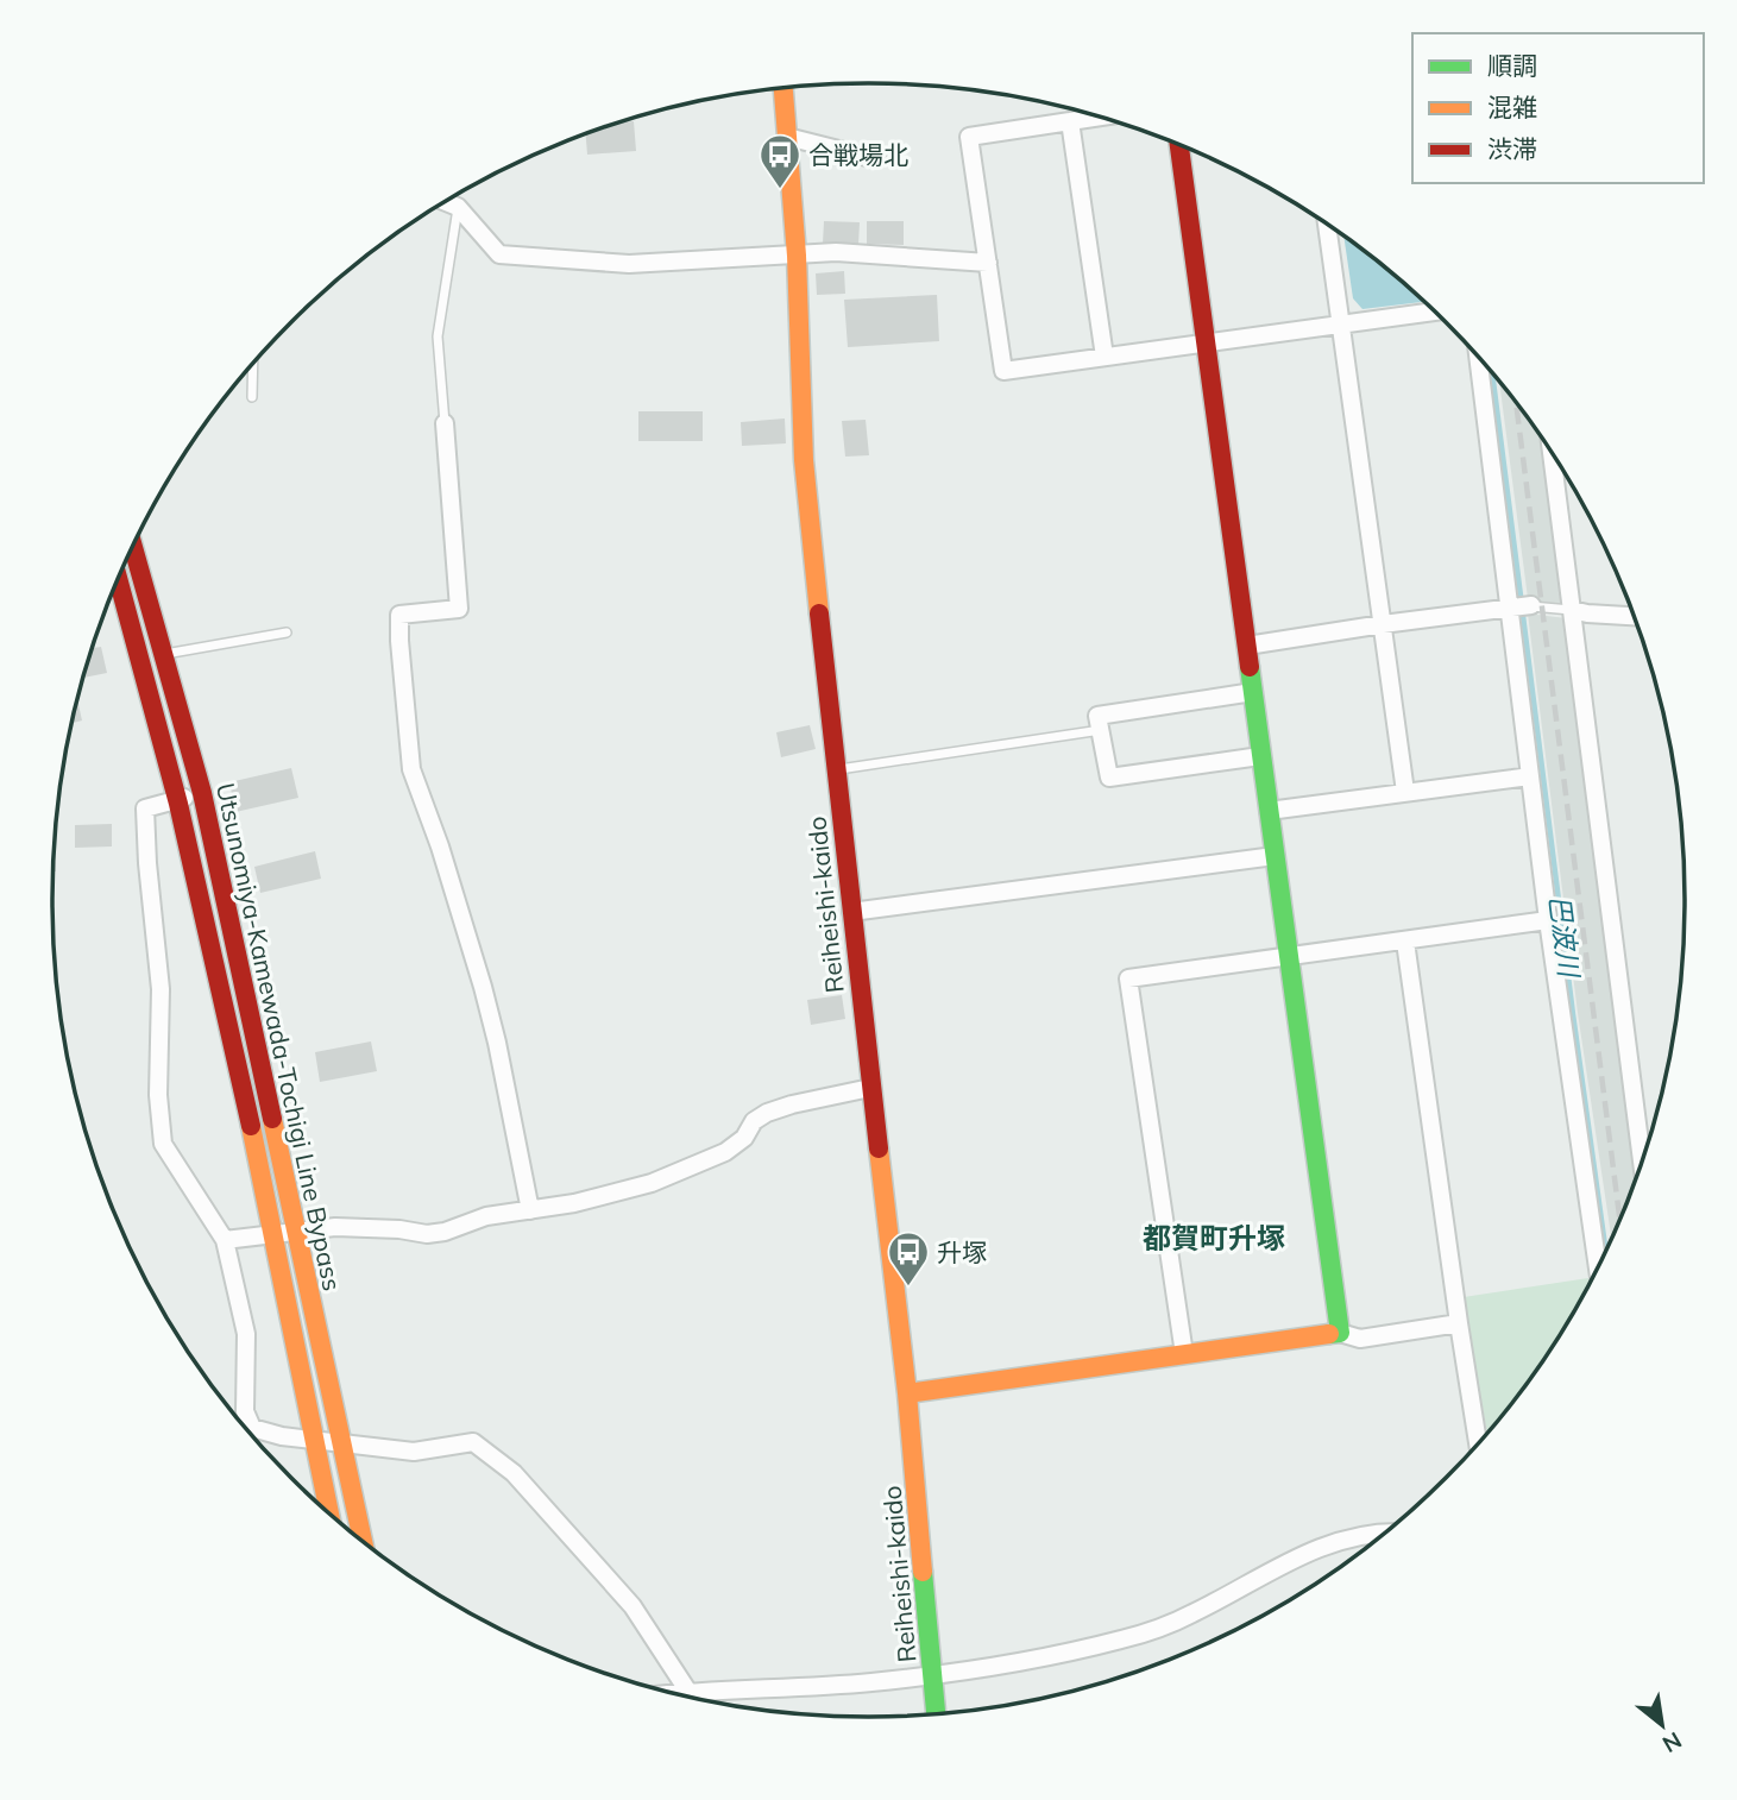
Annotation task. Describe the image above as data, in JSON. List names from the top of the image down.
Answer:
{
  "streets": {
    "main road": ["Reiheishi-kaido", "Utsunomiya-Kamewada-Tochigi Line Bypass"]
  },
  "districts": ["都賀町升塚"],
  "water": ["巴波川"],
  "places": {
    "bus stop": ["合戦場北", "升塚"]
  },
  "legend": ["順調", "混雑", "渋滞"],
  "north": "bottom right"
}
